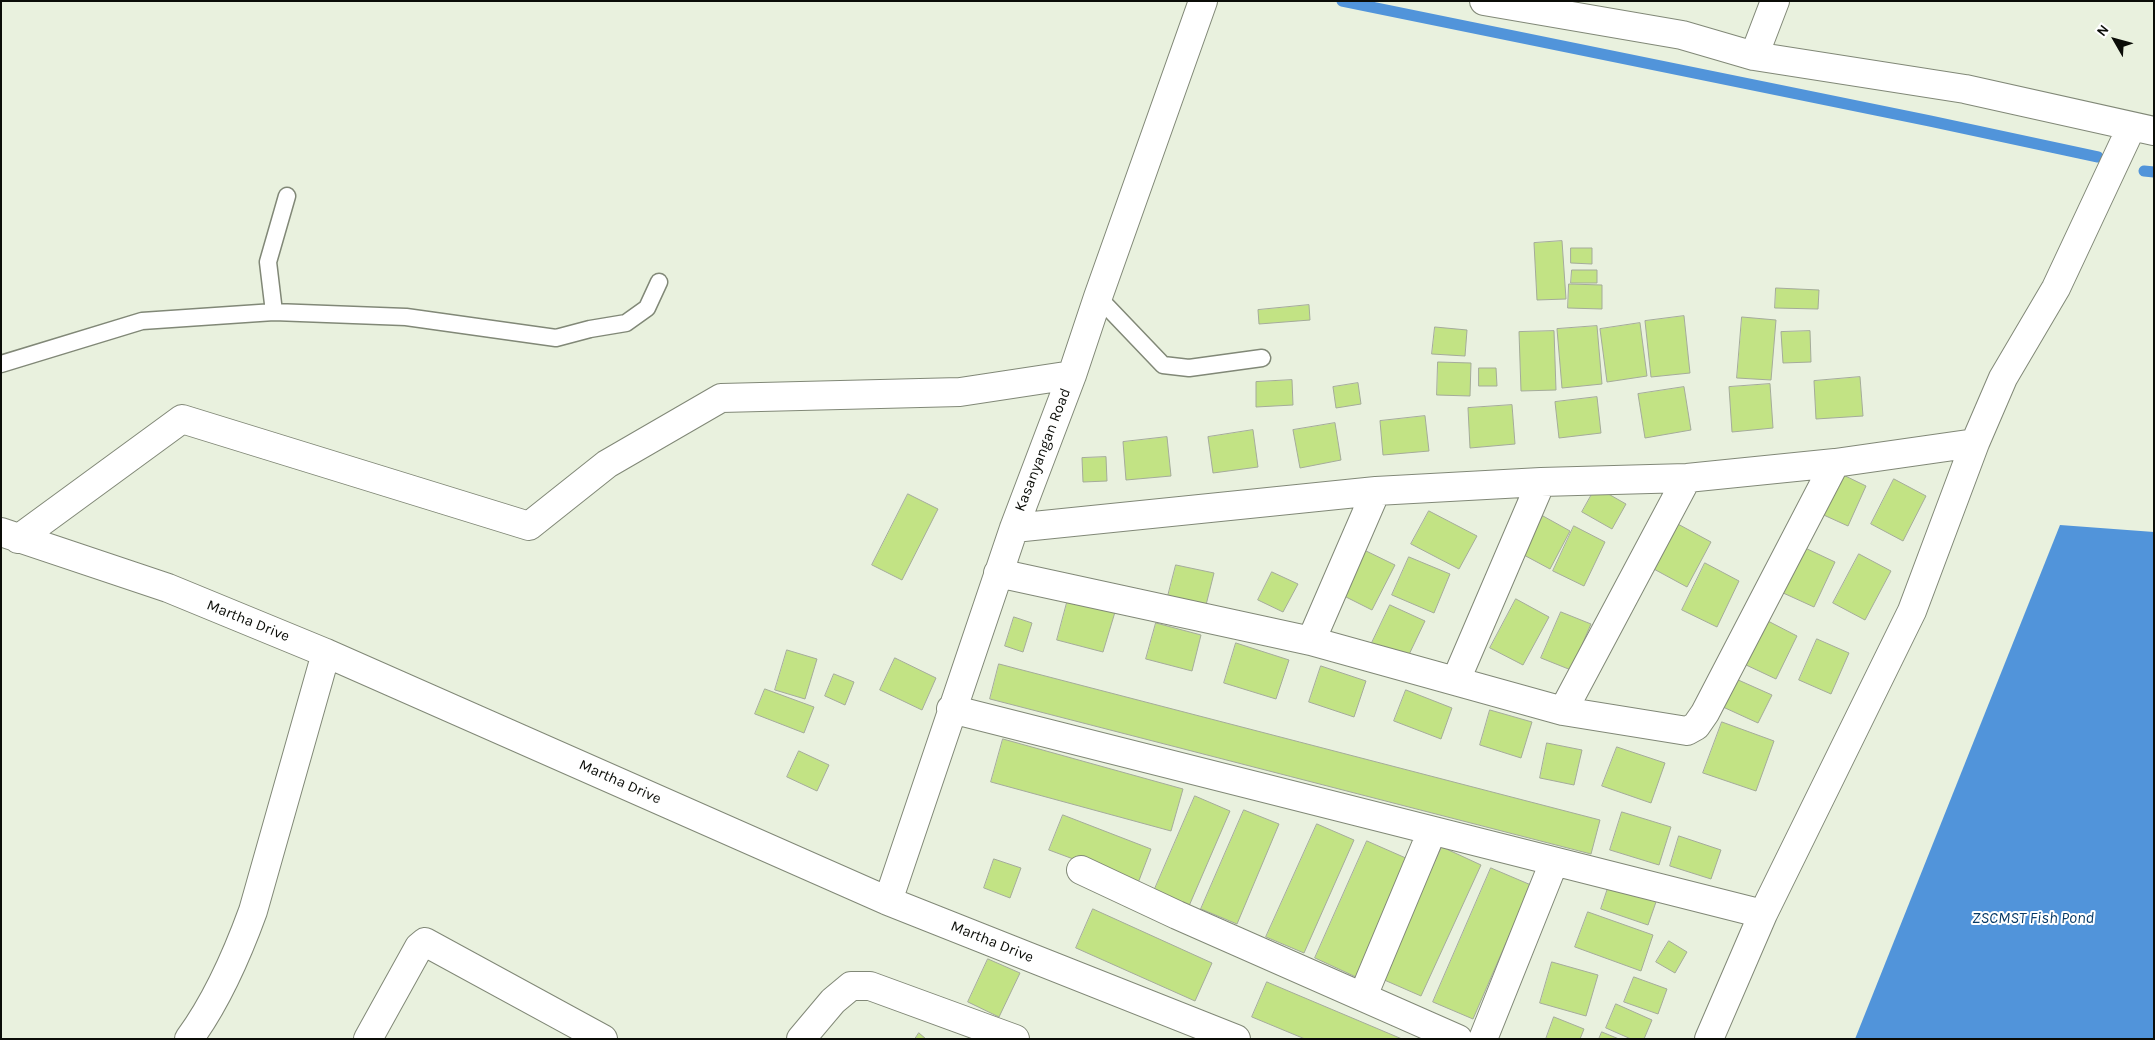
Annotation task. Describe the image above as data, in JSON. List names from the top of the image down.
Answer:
{
  "streets": {
    "street": ["Kasanyangan Road", "Martha Drive"]
  },
  "crossings": [
    ["Kasanyangan Road", "Martha Drive"]
  ],
  "water": ["ZSCMST Fish Pond"],
  "north": "top left"
}
